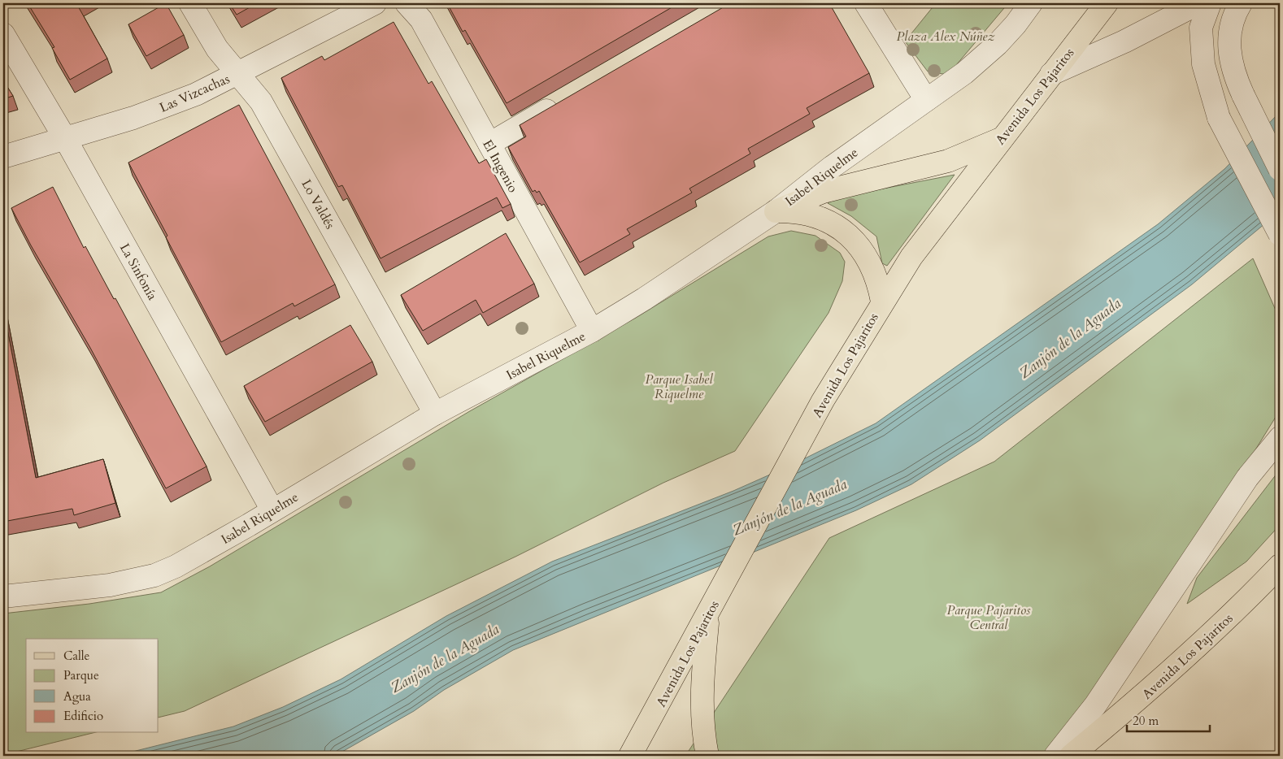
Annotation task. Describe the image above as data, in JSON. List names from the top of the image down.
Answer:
{
  "streets": {
    "main road": ["Avenida Los Pajaritos"],
    "street": [
      "Las Vizcachas",
      "El Ingenio",
      "Isabel Riquelme",
      "Lo Valdés",
      "La Sinfonía"
    ]
  },
  "crossings": [
    ["Las Vizcachas", "Lo Valdés"],
    ["Las Vizcachas", "La Sinfonía"],
    ["El Ingenio", "Isabel Riquelme"],
    ["Isabel Riquelme", "Lo Valdés"],
    ["Isabel Riquelme", "La Sinfonía"]
  ],
  "water": ["Zanjón de la Aguada"],
  "parks": ["Plaza Alex Núñez", "Parque Isabel Riquelme", "Parque Pajaritos Central"],
  "legend": [
    "Calle",
    "Parque",
    "Agua",
    "Edificio"
  ],
  "scale_bar": "20 m"
}
